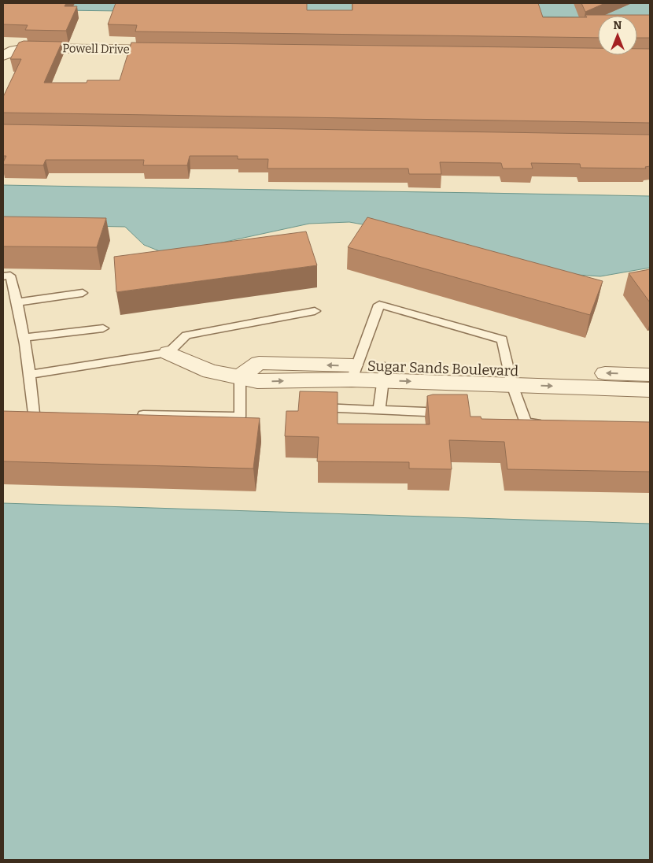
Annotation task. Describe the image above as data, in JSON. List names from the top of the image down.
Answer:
{
  "streets": {
    "street": ["Powell Drive", "Sugar Sands Boulevard"]
  },
  "north": "top"
}
